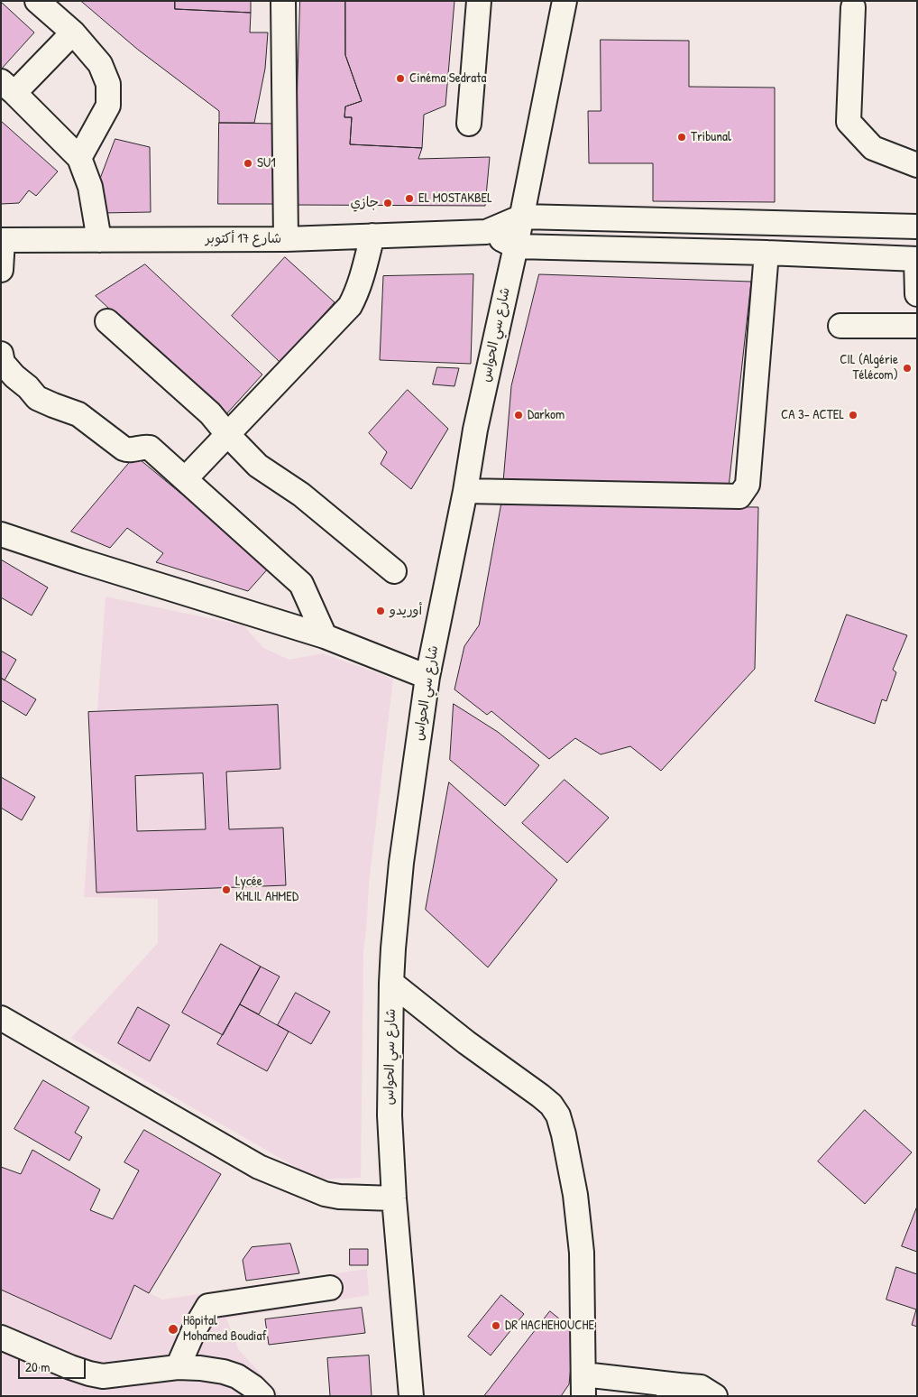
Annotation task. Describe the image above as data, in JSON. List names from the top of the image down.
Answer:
{
  "streets": {
    "street": ["شارع 17 أكتوبر", "شارع سي الحواس"]
  },
  "places": [
    "Cinéma Sedrata",
    "Tribunal",
    "SU1",
    "EL MOSTAKBEL",
    "جازي",
    "CIL (Algérie Télécom)",
    "Darkom",
    "CA 3- ACTEL",
    "أوريدو",
    "Lycée KHLIL AHMED",
    "DR HACHEHOUCHE",
    "Hôpital Mohamed Boudiaf"
  ],
  "scale_bar": "20 m"
}
